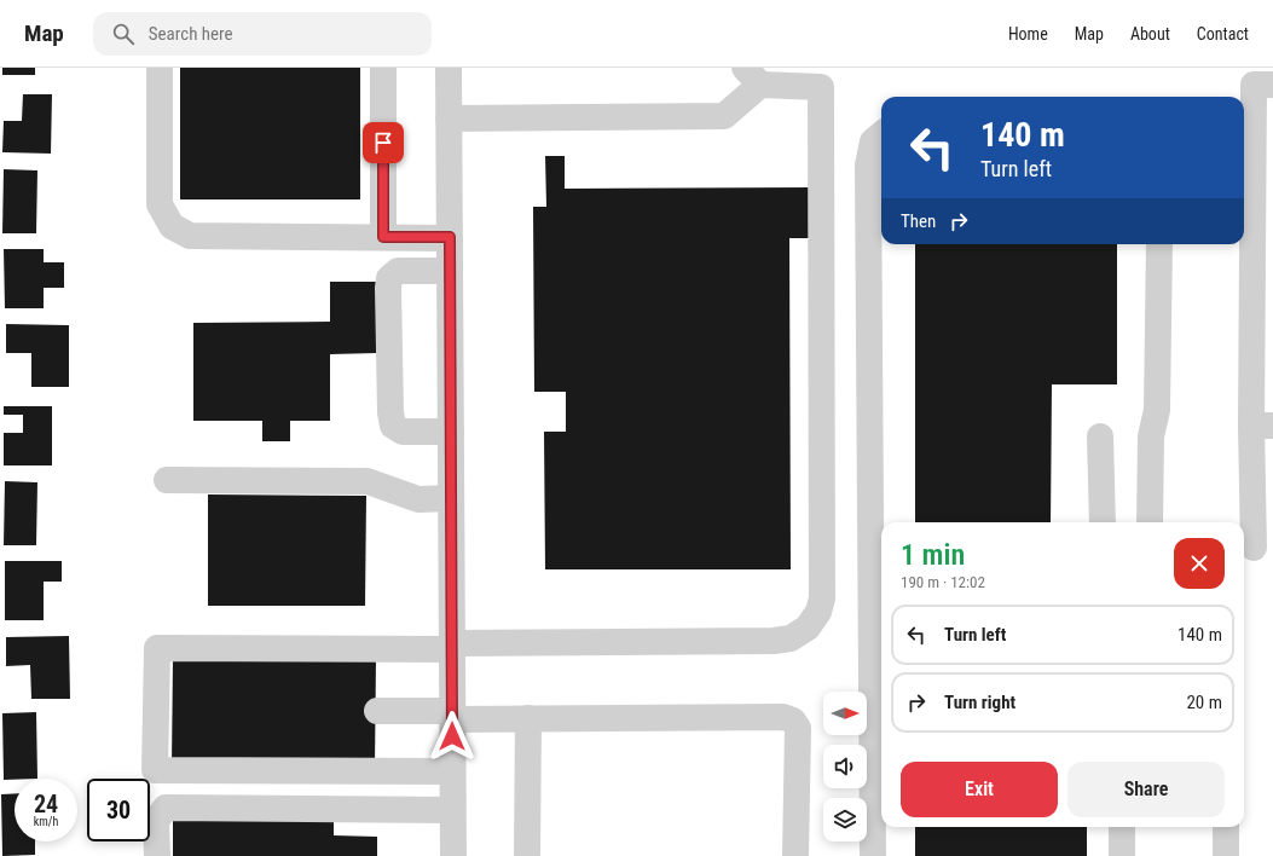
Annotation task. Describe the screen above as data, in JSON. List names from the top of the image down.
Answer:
{
  "north": "right",
  "page": {
    "header": "Map",
    "search": "Search here",
    "nav": [
      "Home",
      "Map",
      "About",
      "Contact"
    ],
    "turn": ["140 m", "Turn left"],
    "then": "Then",
    "heading": ["1 min", "190 m · 12:02"],
    "list": [
      {
        "name": "Turn left",
        "value": "140 m"
      },
      {
        "name": "Turn right",
        "value": "20 m"
      }
    ],
    "buttons": ["Exit", "Share"],
    "speed": "24 km/h",
    "limit": "30"
  }
}
